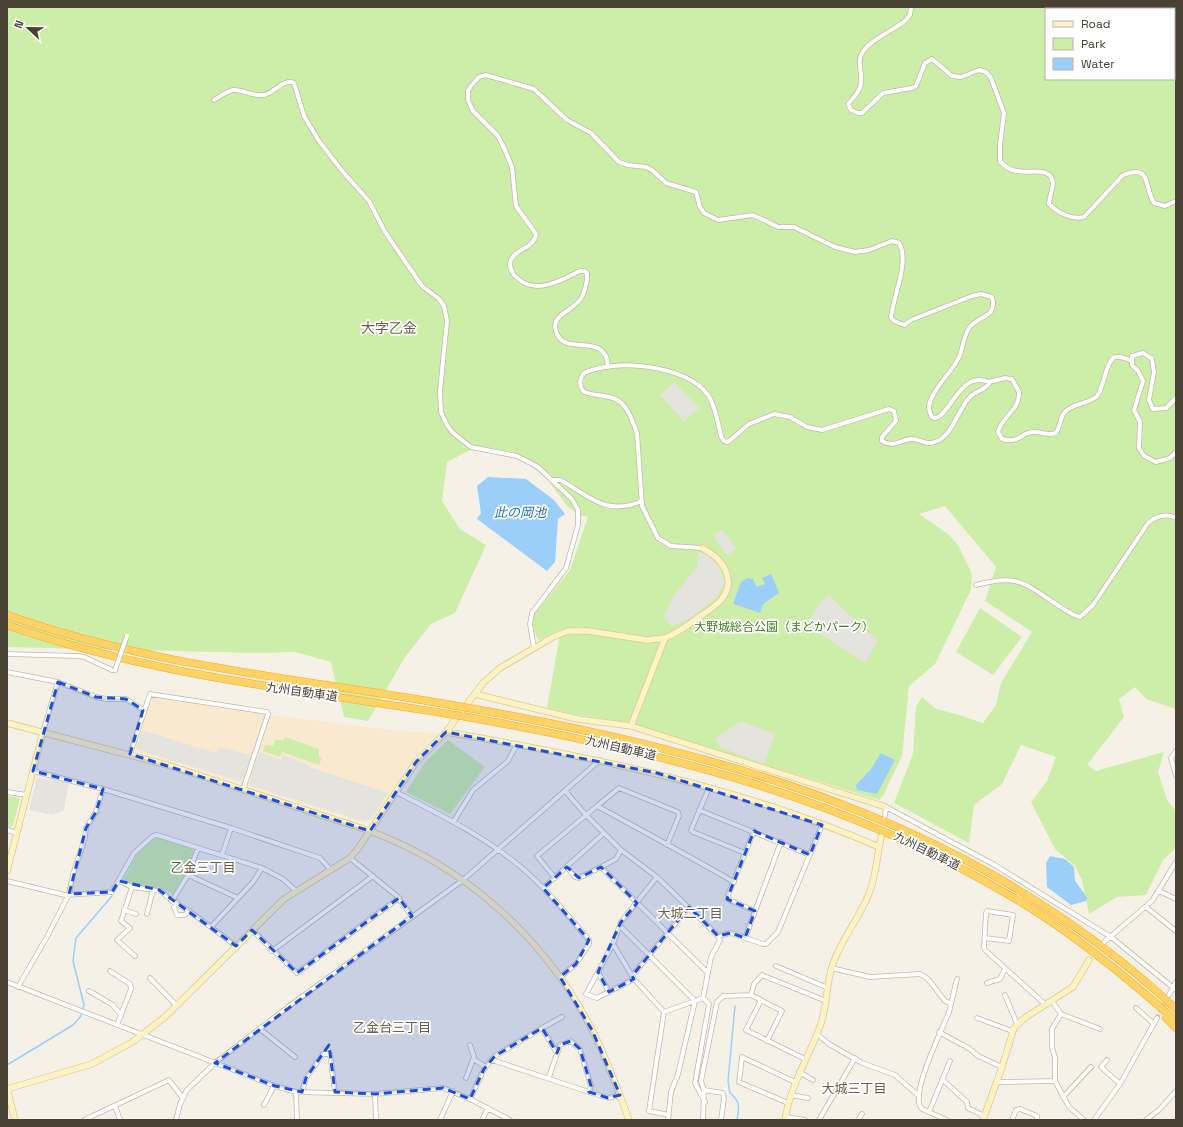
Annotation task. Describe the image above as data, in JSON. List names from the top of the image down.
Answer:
{
  "streets": {
    "highway": ["九州自動車道"]
  },
  "districts": [
    "大字乙金",
    "乙金三丁目",
    "大城二丁目",
    "乙金台三丁目",
    "大城三丁目"
  ],
  "water": ["此の岡池"],
  "parks": ["大野城総合公園（まどかパーク）"],
  "legend": ["Road", "Park", "Water"],
  "north": "left"
}
